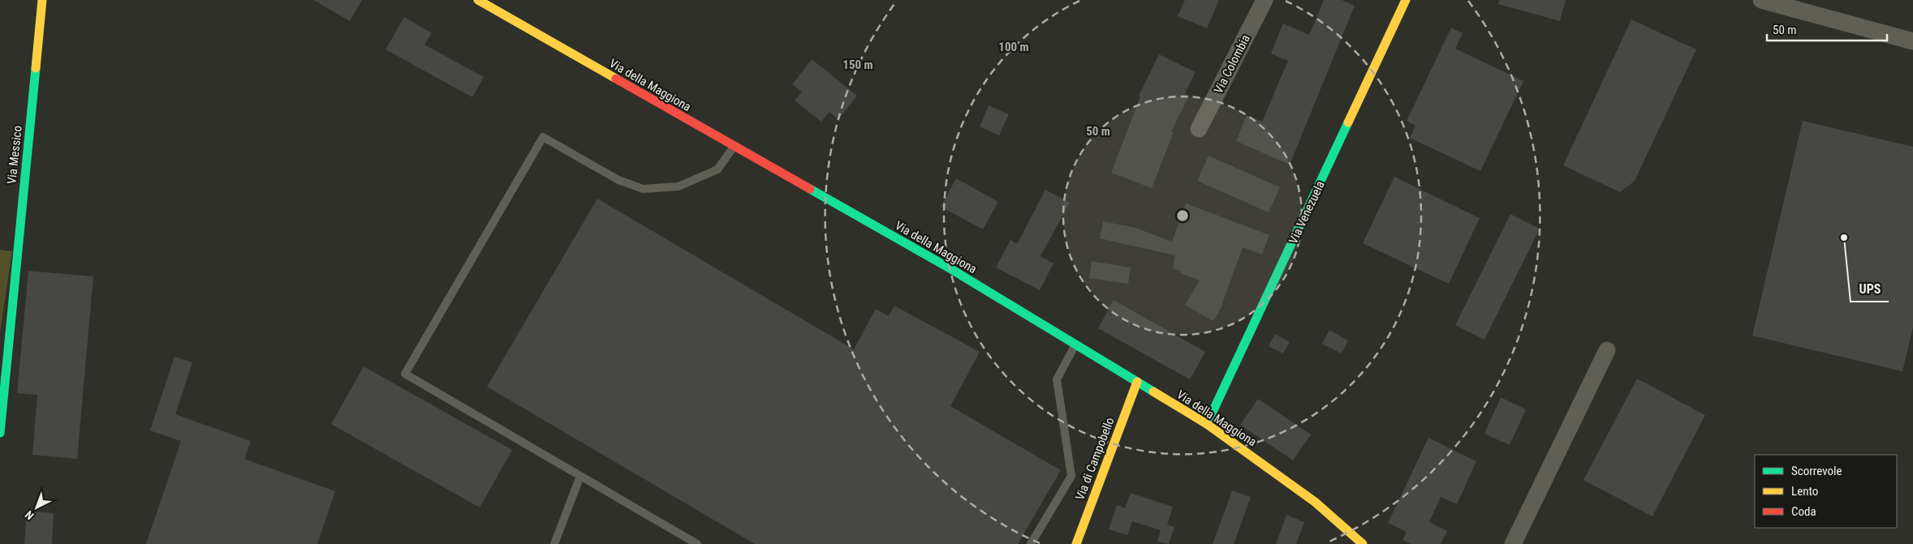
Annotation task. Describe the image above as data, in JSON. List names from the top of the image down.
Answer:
{
  "streets": {
    "street": [
      "Via Colombia",
      "Via della Maggiona",
      "Via Messico",
      "Via Venezuela",
      "Via di Campobello"
    ]
  },
  "crossings": [
    ["Via della Maggiona", "Via Venezuela"],
    ["Via della Maggiona", "Via di Campobello"]
  ],
  "places": ["UPS"],
  "legend": ["Scorrevole", "Lento", "Coda"],
  "scale_bar": "50 m",
  "north": "bottom left",
  "rings": ["100 m", "150 m", "50 m"]
}
